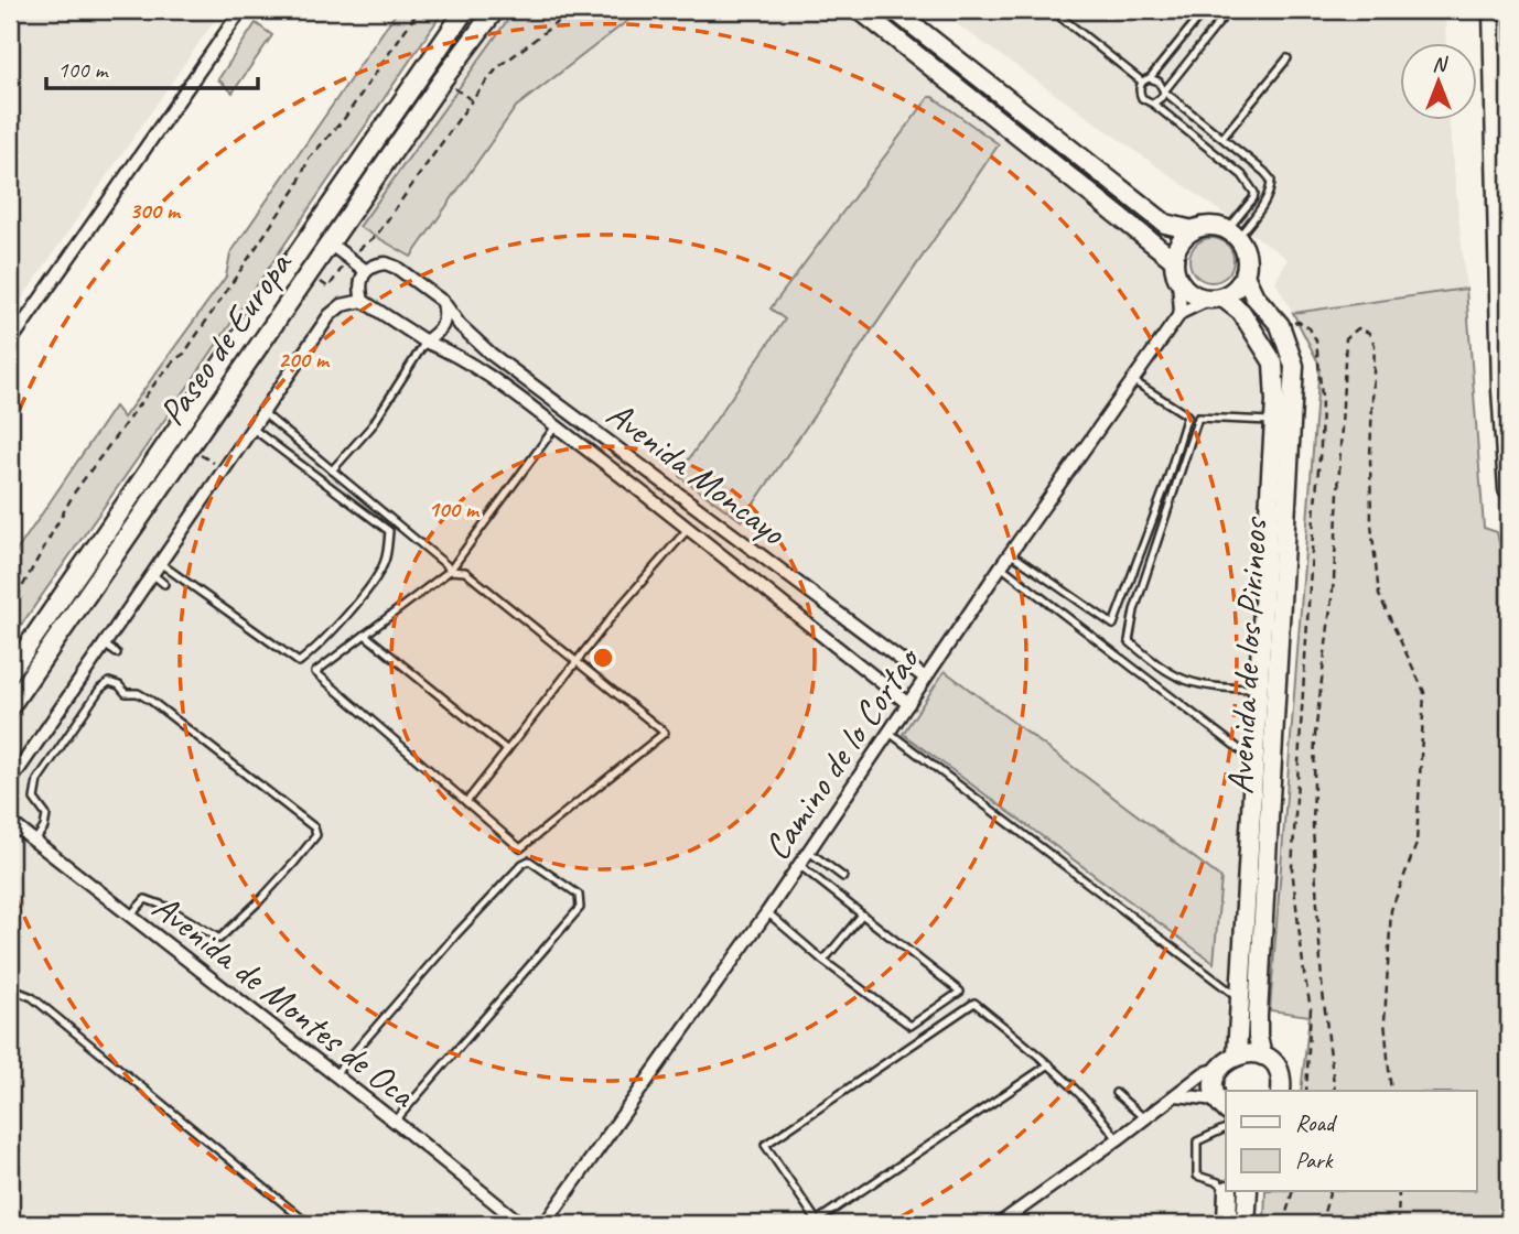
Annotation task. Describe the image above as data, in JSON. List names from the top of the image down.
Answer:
{
  "streets": {
    "main road": ["Paseo de Europa", "Avenida de los Pirineos"],
    "street": ["Avenida Moncayo", "Camino de lo Cortao", "Avenida de Montes de Oca"]
  },
  "crossings": [
    ["Avenida Moncayo", "Camino de lo Cortao"],
    ["Avenida de los Pirineos", "Camino de lo Cortao"]
  ],
  "legend": ["Road", "Park"],
  "scale_bar": "100 m",
  "north": "top",
  "rings": ["300 m", "200 m", "100 m"]
}
